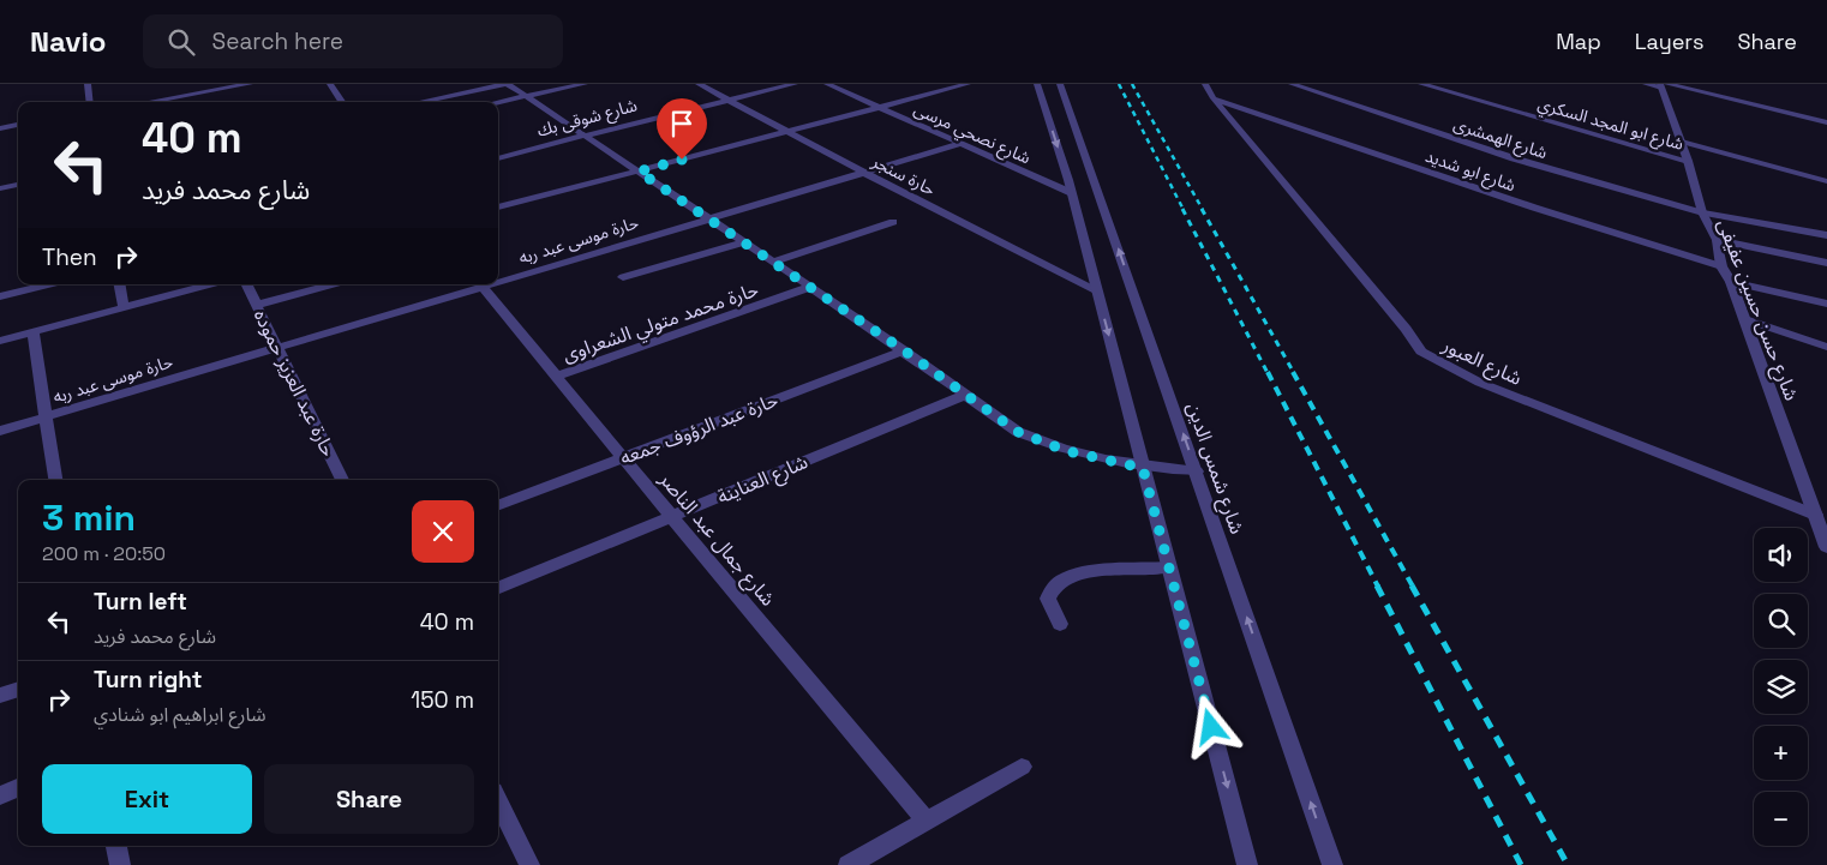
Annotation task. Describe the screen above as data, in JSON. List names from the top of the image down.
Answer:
{
  "streets": {
    "street": [
      "شارع شوقى بك",
      "شارع ابو المجد السكري",
      "شارع نصحي مرسى",
      "شارع الهمشرى",
      "شارع ابو شديد",
      "حارة سنجر",
      "حارة موسى عبد ربه",
      "شارع حسن حسين عفيفى",
      "حارة محمد متولي الشعراوى",
      "شارع العبور",
      "حارة عبد العزيز حموده",
      "حارة عبد الرؤوف جمعه",
      "شارع شمس الدين",
      "شارع العناينة",
      "شارع جمال عبد الناصر"
    ]
  },
  "crossings": [
    ["شارع شوقى بك", "حارة سنجر"],
    ["شارع ابو المجد السكري", "شارع حسن حسين عفيفى"],
    ["شارع نصحي مرسى", "حارة موسى عبد ربه"],
    ["شارع الهمشرى", "شارع حسن حسين عفيفى"],
    ["شارع ابو شديد", "شارع حسن حسين عفيفى"],
    ["شارع ابو شديد", "شارع العبور"],
    ["حارة سنجر", "حارة موسى عبد ربه"],
    ["حارة موسى عبد ربه", "حارة عبد العزيز حموده"],
    ["شارع حسن حسين عفيفى", "شارع العبور"],
    ["حارة محمد متولي الشعراوى", "شارع جمال عبد الناصر"],
    ["حارة عبد الرؤوف جمعه", "شارع جمال عبد الناصر"],
    ["شارع العناينة", "شارع جمال عبد الناصر"]
  ],
  "page": {
    "header": "Navio",
    "search": "Search here",
    "nav": ["Map", "Layers", "Share"],
    "turn": ["40 m", "شارع محمد فريد"],
    "then": "Then",
    "heading": ["3 min", "200 m · 20:50"],
    "map_buttons": ["+", "−"],
    "list": [
      {
        "name": "Turn left",
        "note": "شارع محمد فريد",
        "value": "40 m"
      },
      {
        "name": "Turn right",
        "note": "شارع ابراهيم ابو شنادي",
        "value": "150 m"
      }
    ],
    "buttons": ["Exit", "Share"]
  }
}
